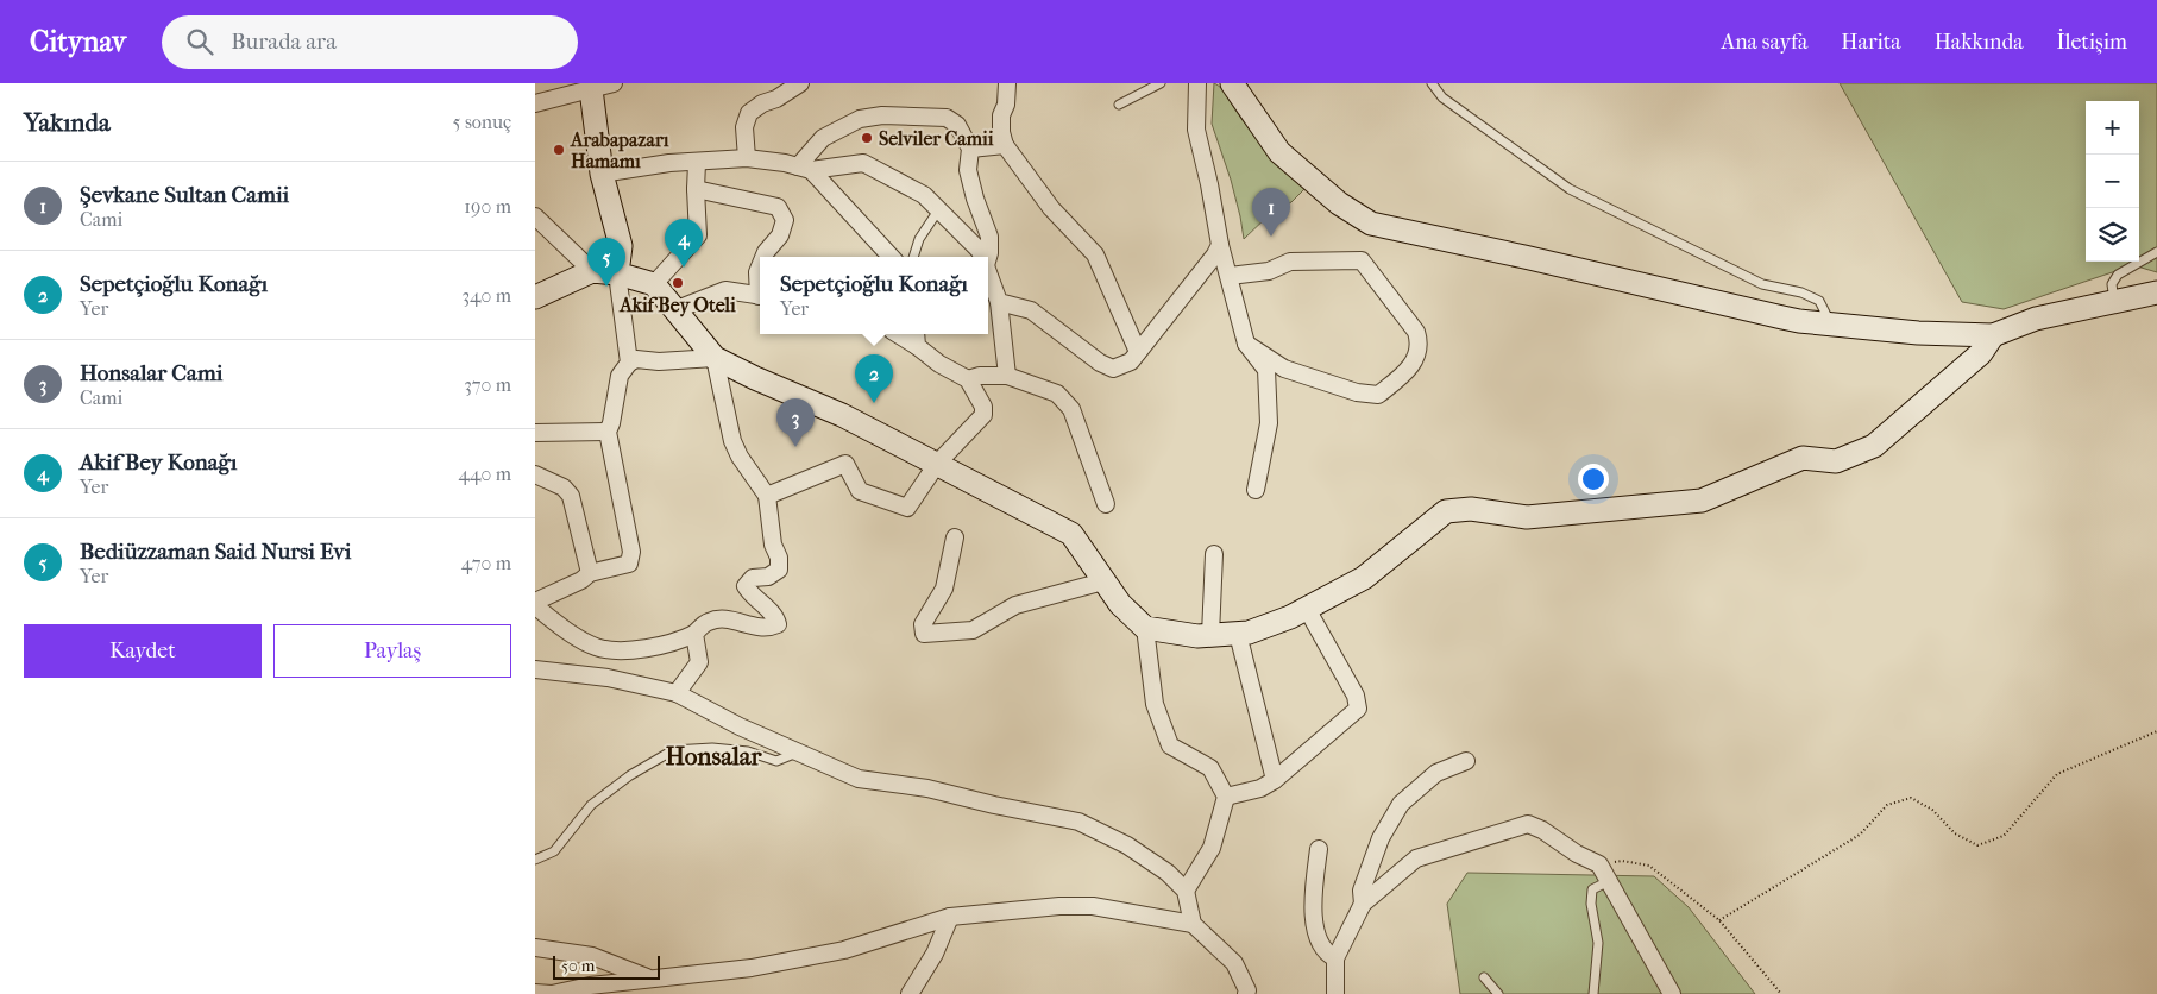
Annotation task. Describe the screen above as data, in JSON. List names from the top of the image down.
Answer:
{
  "districts": ["Honsalar"],
  "places": ["Selviler Camii", "Arabapazarı Hamamı", "Akif Bey Oteli"],
  "scale_bar": "50 m",
  "page": {
    "header": "Citynav",
    "search": "Burada ara",
    "nav": [
      "Ana sayfa",
      "Harita",
      "Hakkında",
      "İletişim"
    ],
    "heading": ["Yakında", "5 sonuç"],
    "map_buttons": ["+", "−"],
    "list": [
      {
        "mark": "1",
        "name": "Şevkane Sultan Camii",
        "note": "Cami",
        "value": "190 m"
      },
      {
        "mark": "2",
        "name": "Sepetçioğlu Konağı",
        "note": "Yer",
        "value": "340 m"
      },
      {
        "mark": "3",
        "name": "Honsalar Cami",
        "note": "Cami",
        "value": "370 m"
      },
      {
        "mark": "4",
        "name": "Akif Bey Konağı",
        "note": "Yer",
        "value": "440 m"
      },
      {
        "mark": "5",
        "name": "Bediüzzaman Said Nursi Evi",
        "note": "Yer",
        "value": "470 m"
      }
    ],
    "pins": [
      "1",
      "4",
      "5",
      "2",
      "3"
    ],
    "popup": ["Sepetçioğlu Konağı", "Yer"],
    "buttons": ["Kaydet", "Paylaş"],
    "scale": "50 m"
  }
}
